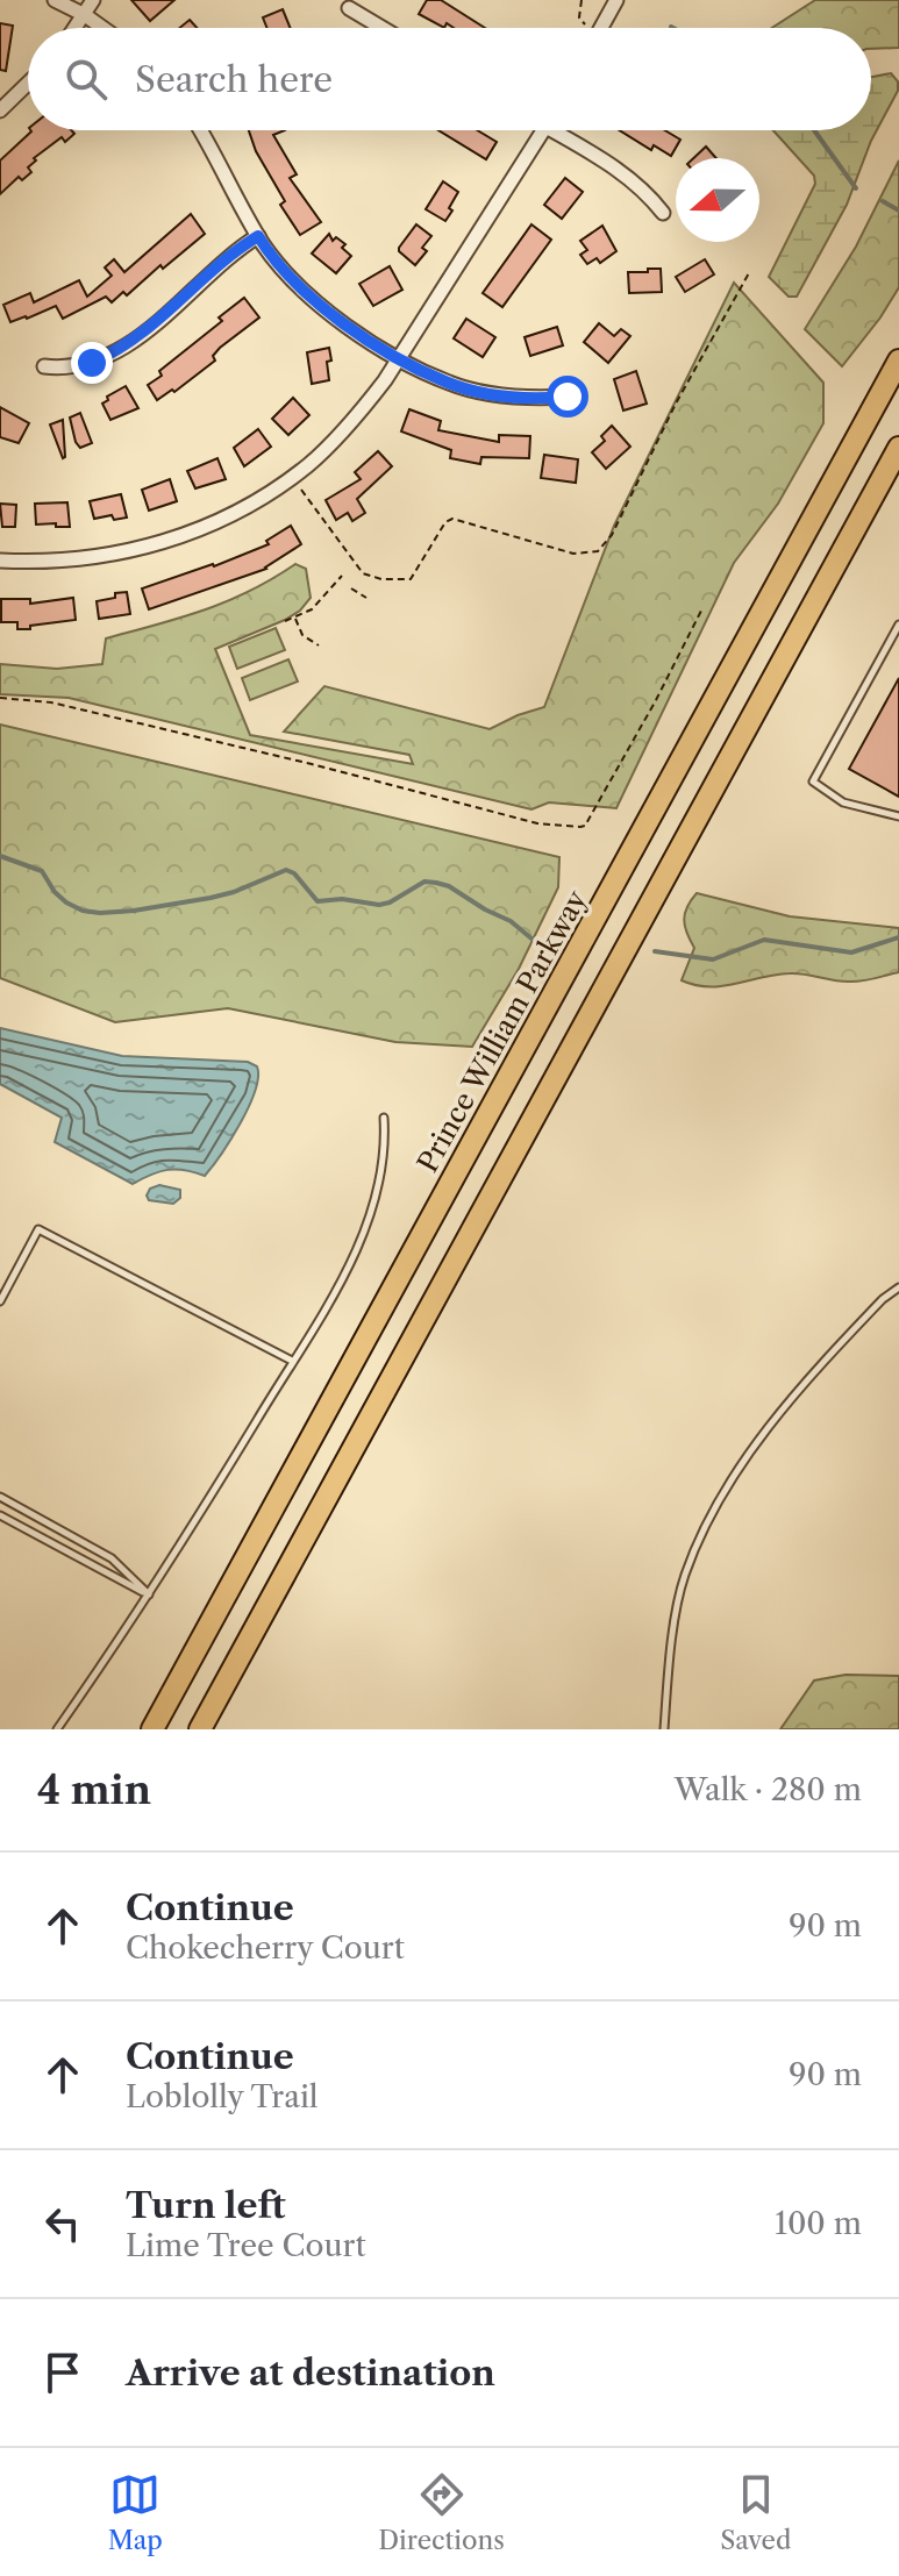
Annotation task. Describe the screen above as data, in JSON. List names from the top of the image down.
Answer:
{
  "streets": {
    "highway": ["Prince William Parkway"]
  },
  "north": "left",
  "page": {
    "search": "Search here",
    "heading": ["4 min", "Walk · 280 m"],
    "list": [
      ["Continue", "Chokecherry Court", "90 m"],
      ["Continue", "Loblolly Trail", "90 m"],
      ["Turn left", "Lime Tree Court", "100 m"],
      "Arrive at destination"
    ],
    "nav": ["Map", "Directions", "Saved"]
  }
}
